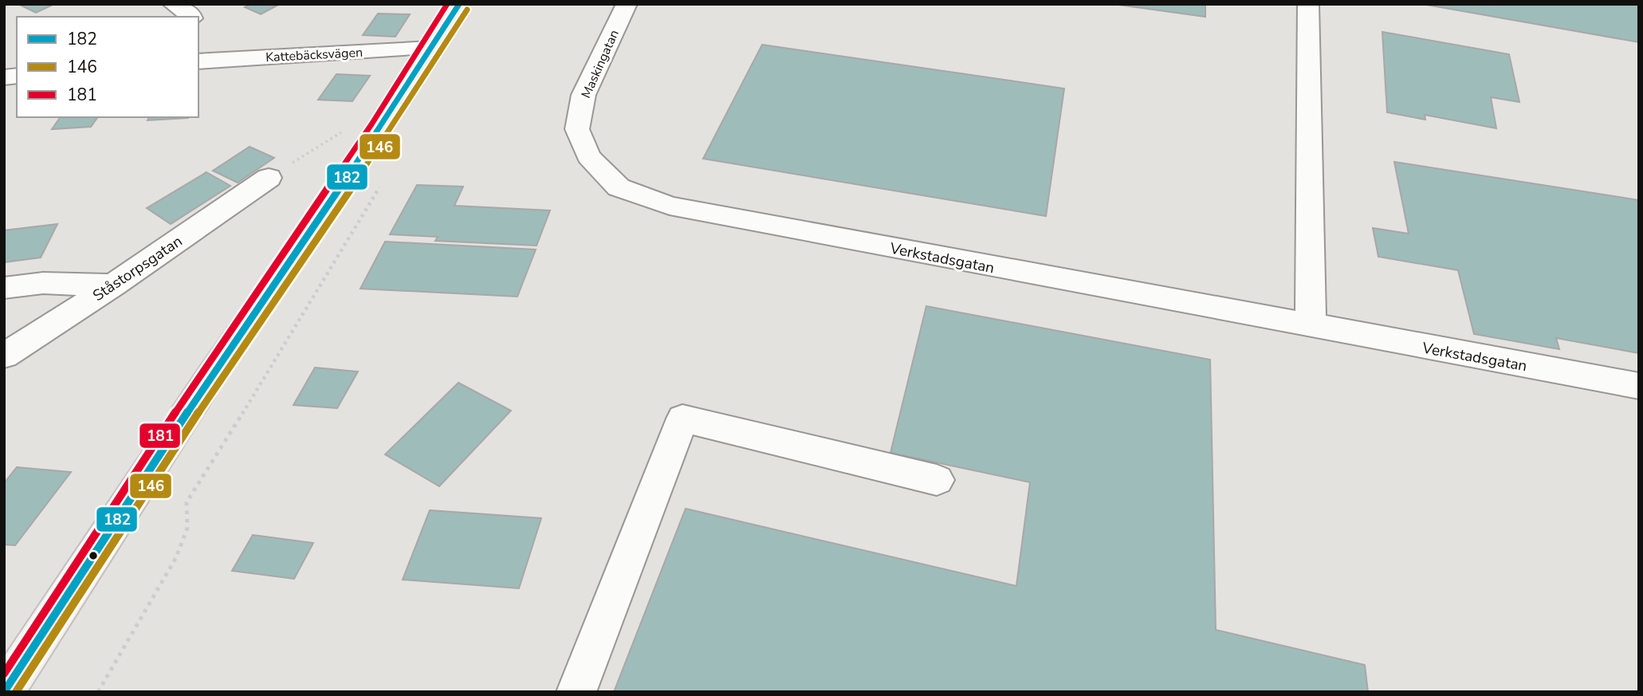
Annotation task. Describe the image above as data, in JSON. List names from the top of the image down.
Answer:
{
  "streets": {
    "street": [
      "Kattebäcksvägen",
      "Maskingatan",
      "Verkstadsgatan",
      "Ståstorpsgatan"
    ]
  },
  "crossings": [
    ["Maskingatan", "Verkstadsgatan"]
  ],
  "lines": ["transit line 182", "transit line 181", "transit line 146"],
  "legend": ["182", "146", "181"]
}
